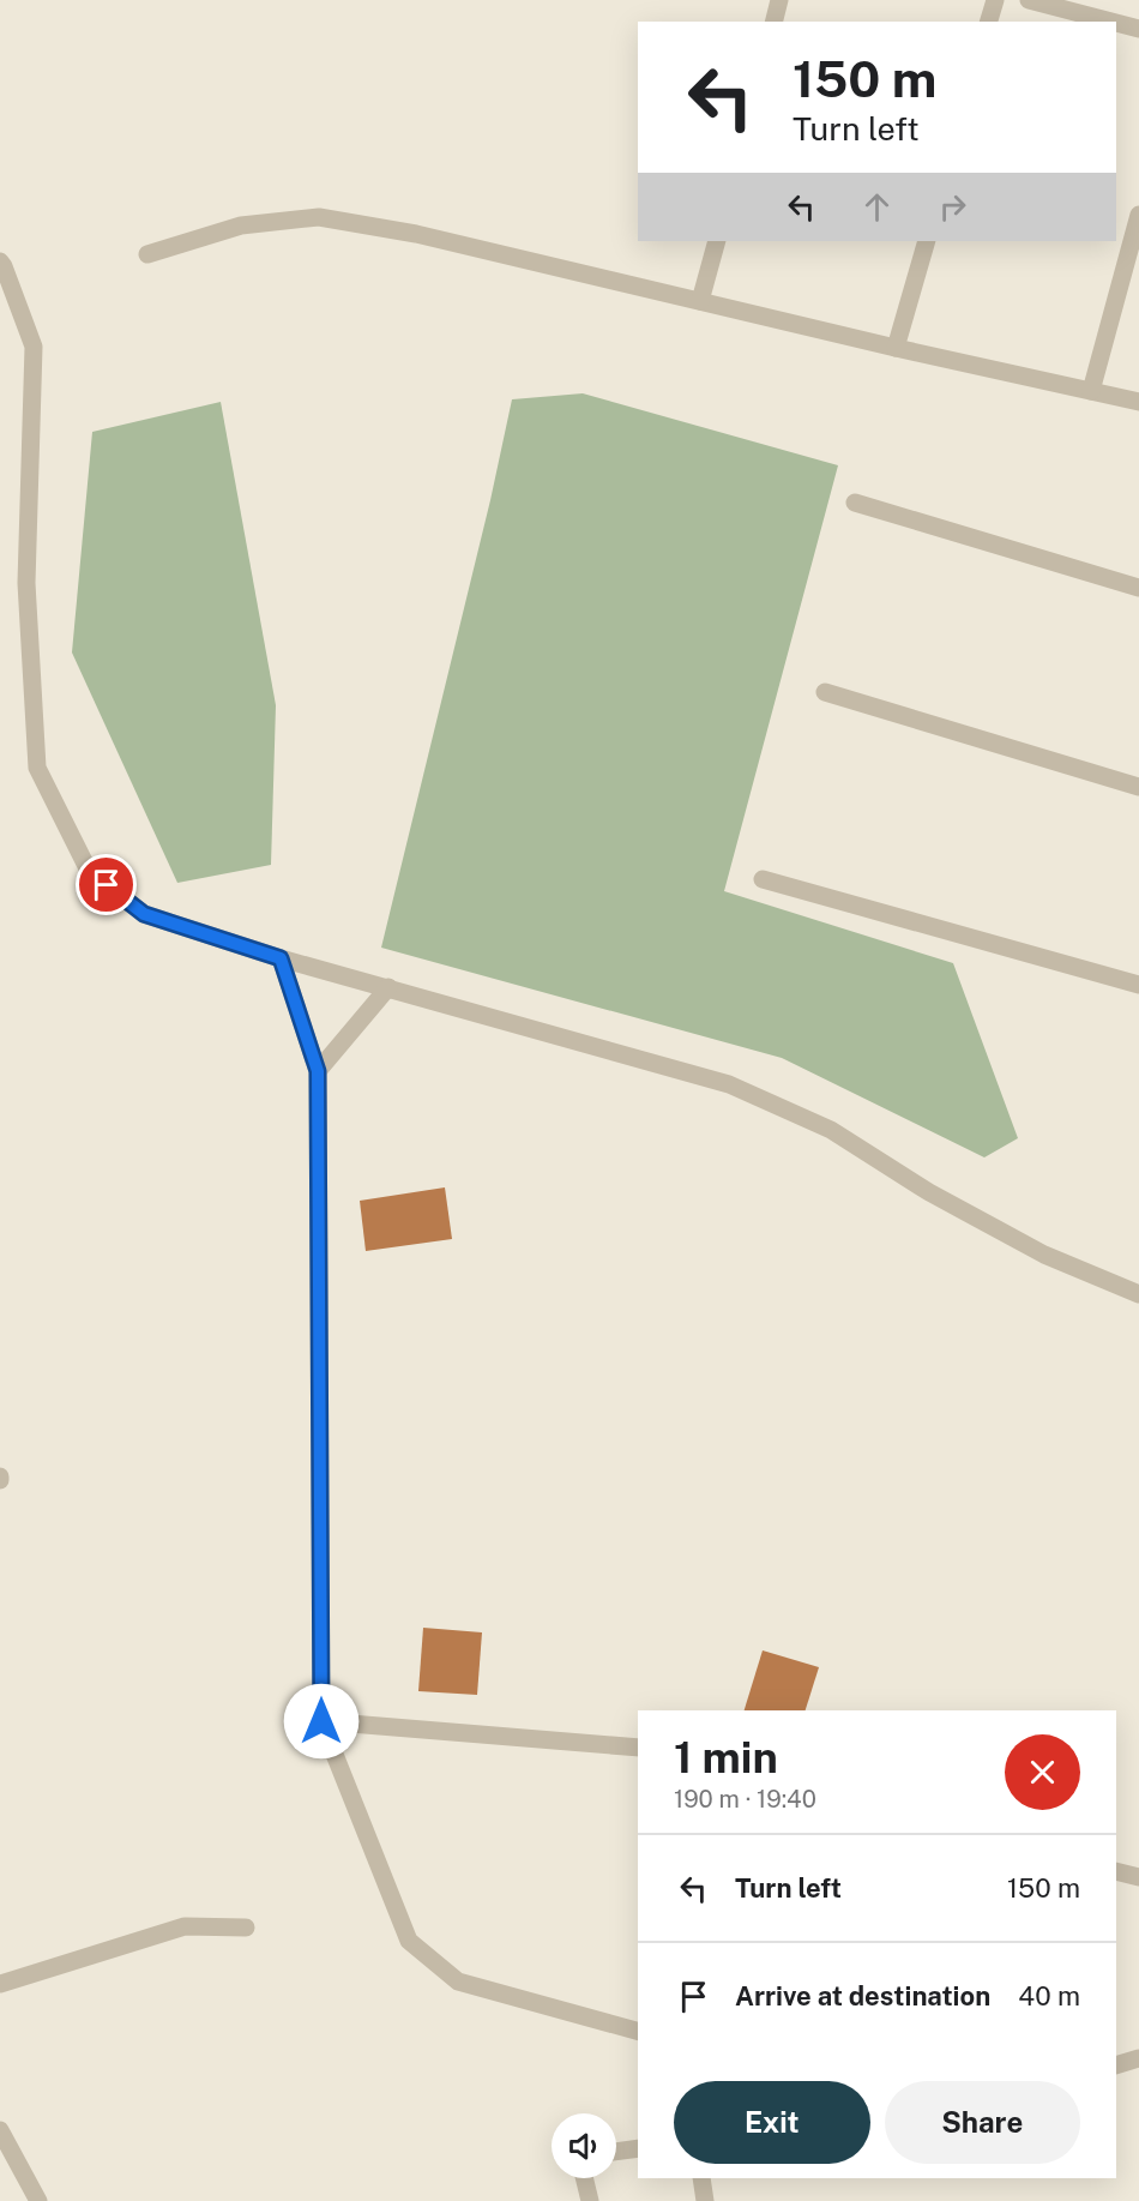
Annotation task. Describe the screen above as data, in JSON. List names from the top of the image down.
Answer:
{
  "page": {
    "turn": ["150 m", "Turn left"],
    "heading": ["1 min", "190 m · 19:40"],
    "list": [
      {
        "name": "Turn left",
        "value": "150 m"
      },
      {
        "name": "Arrive at destination",
        "value": "40 m"
      }
    ],
    "buttons": ["Exit", "Share"]
  }
}
